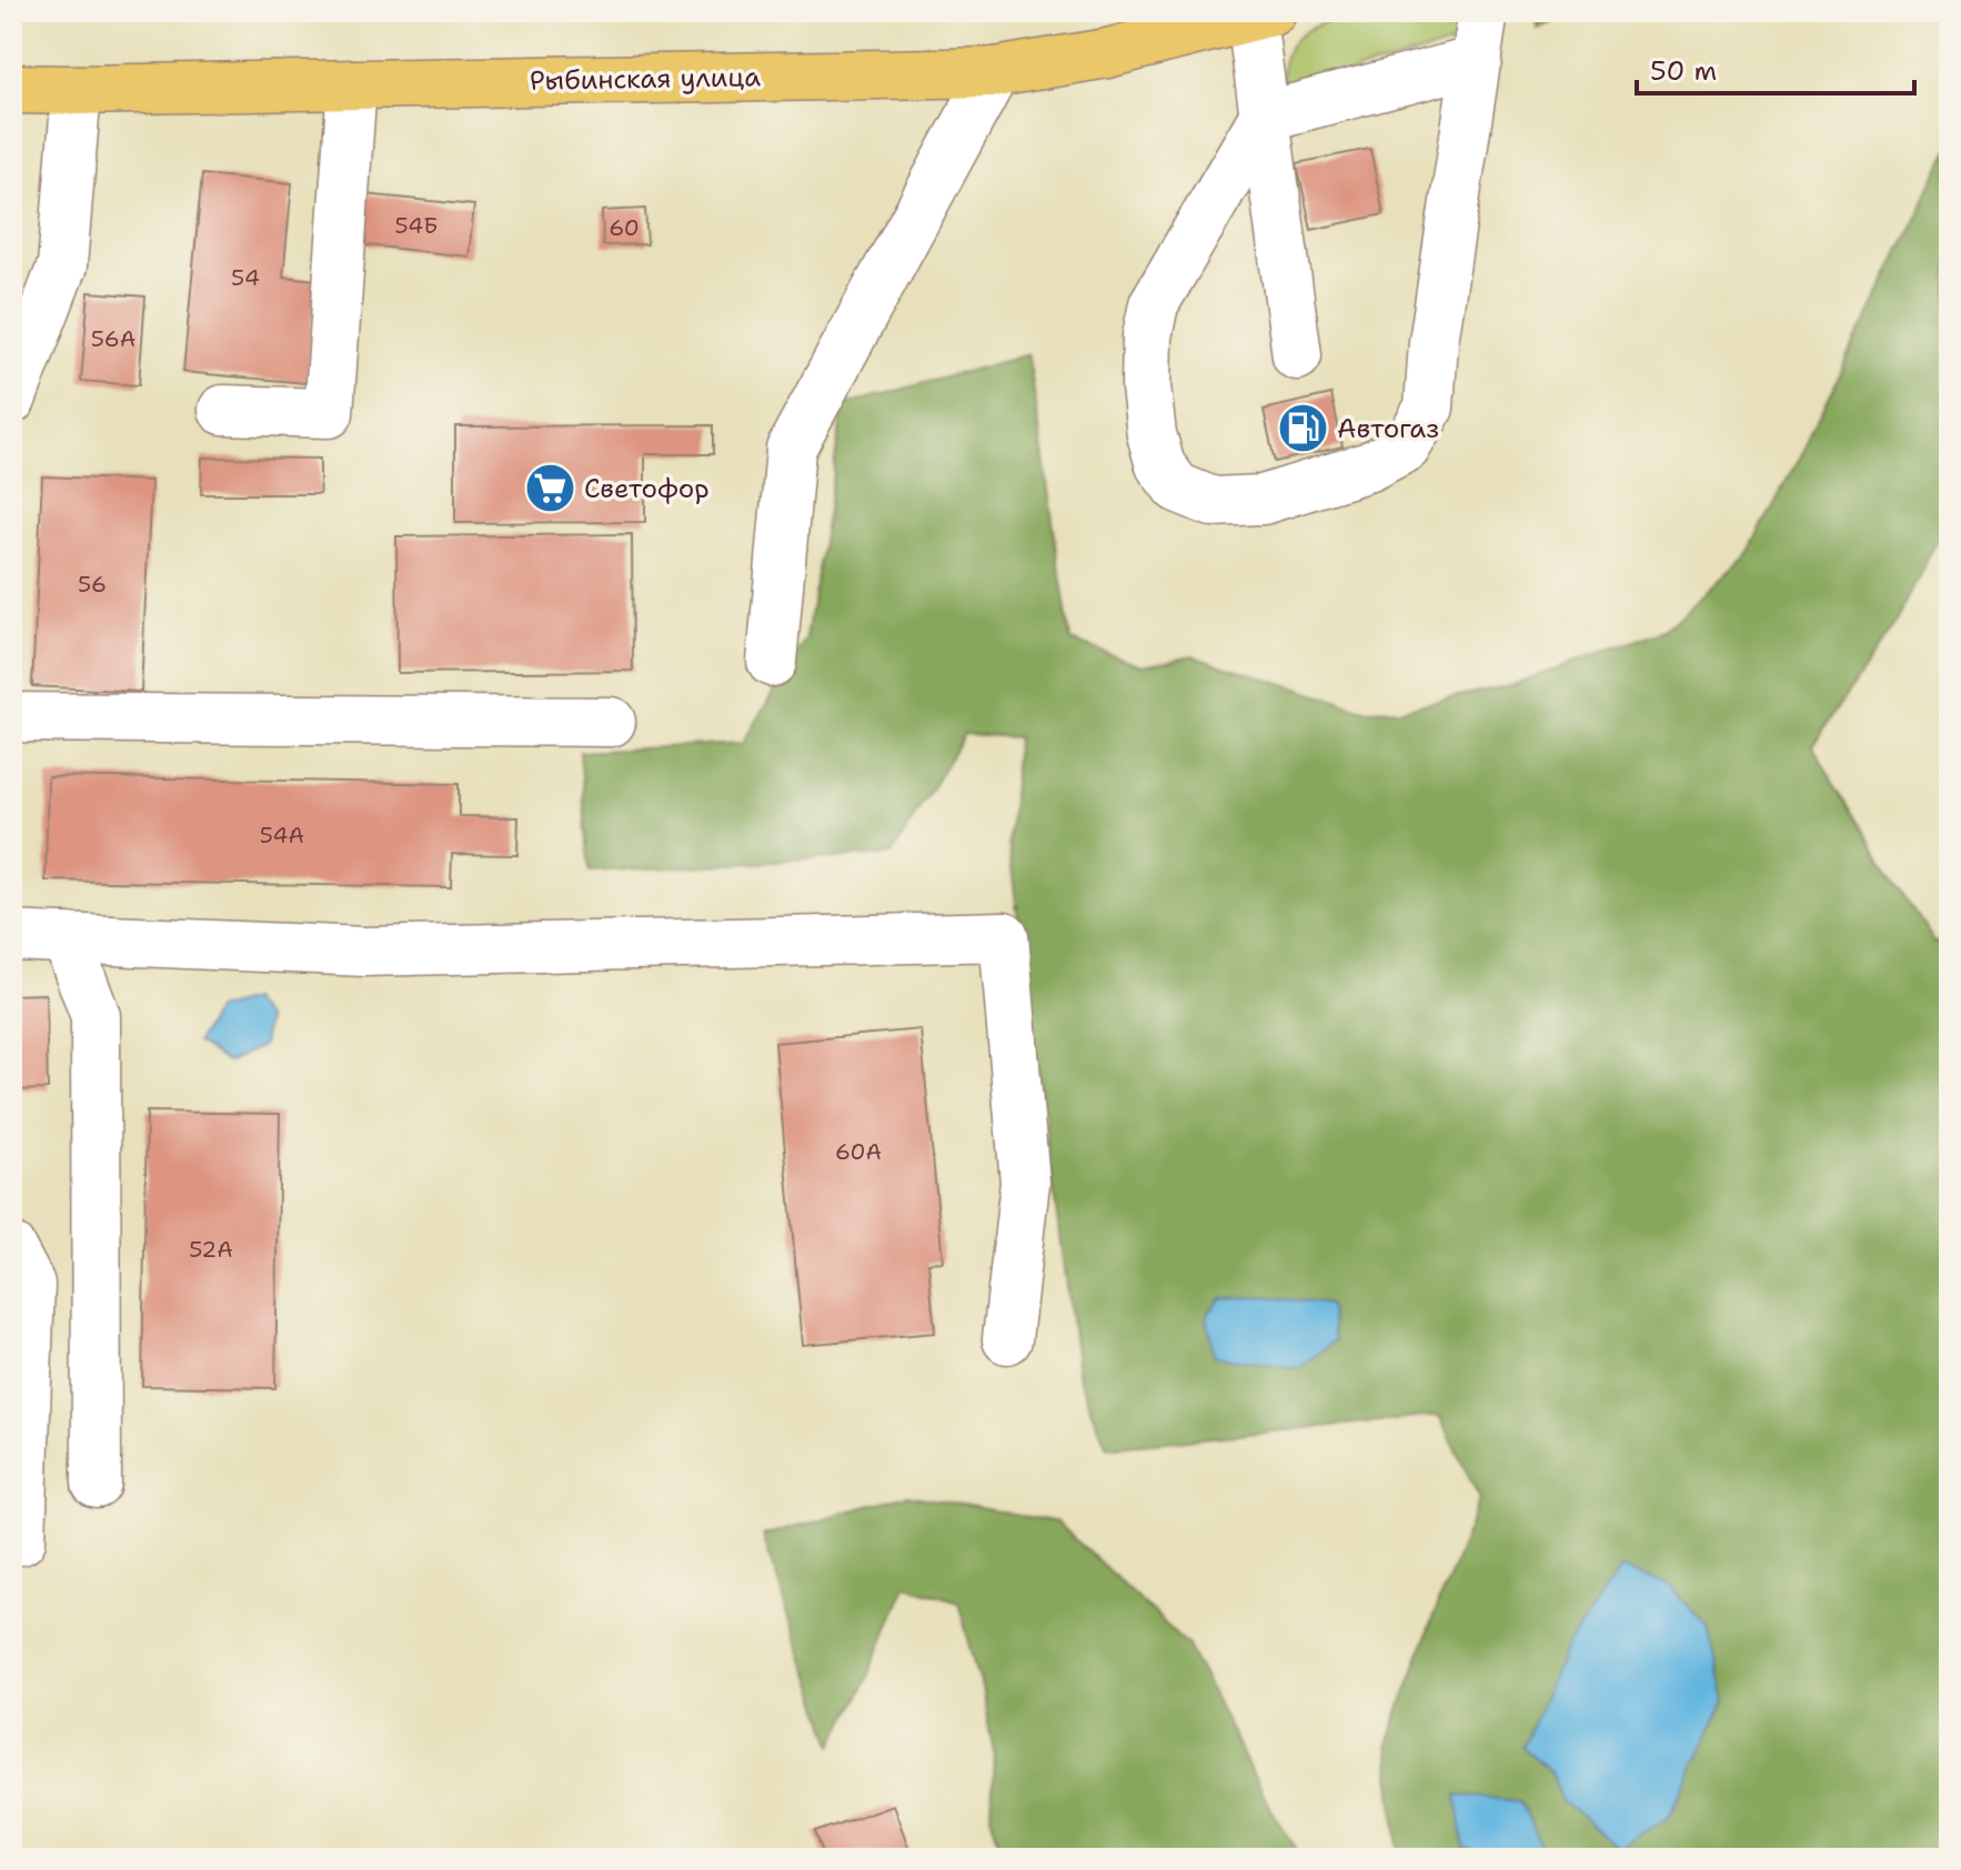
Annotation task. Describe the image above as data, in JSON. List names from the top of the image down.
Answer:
{
  "streets": {
    "main road": ["Рыбинская улица"]
  },
  "places": {
    "fuel station": ["Автогаз"],
    "supermarket": ["Светофор"]
  },
  "house_numbers": [
    "54Б",
    "60",
    "54",
    "56А",
    "56",
    "54А",
    "60А",
    "52А"
  ],
  "scale_bar": "50 m"
}
